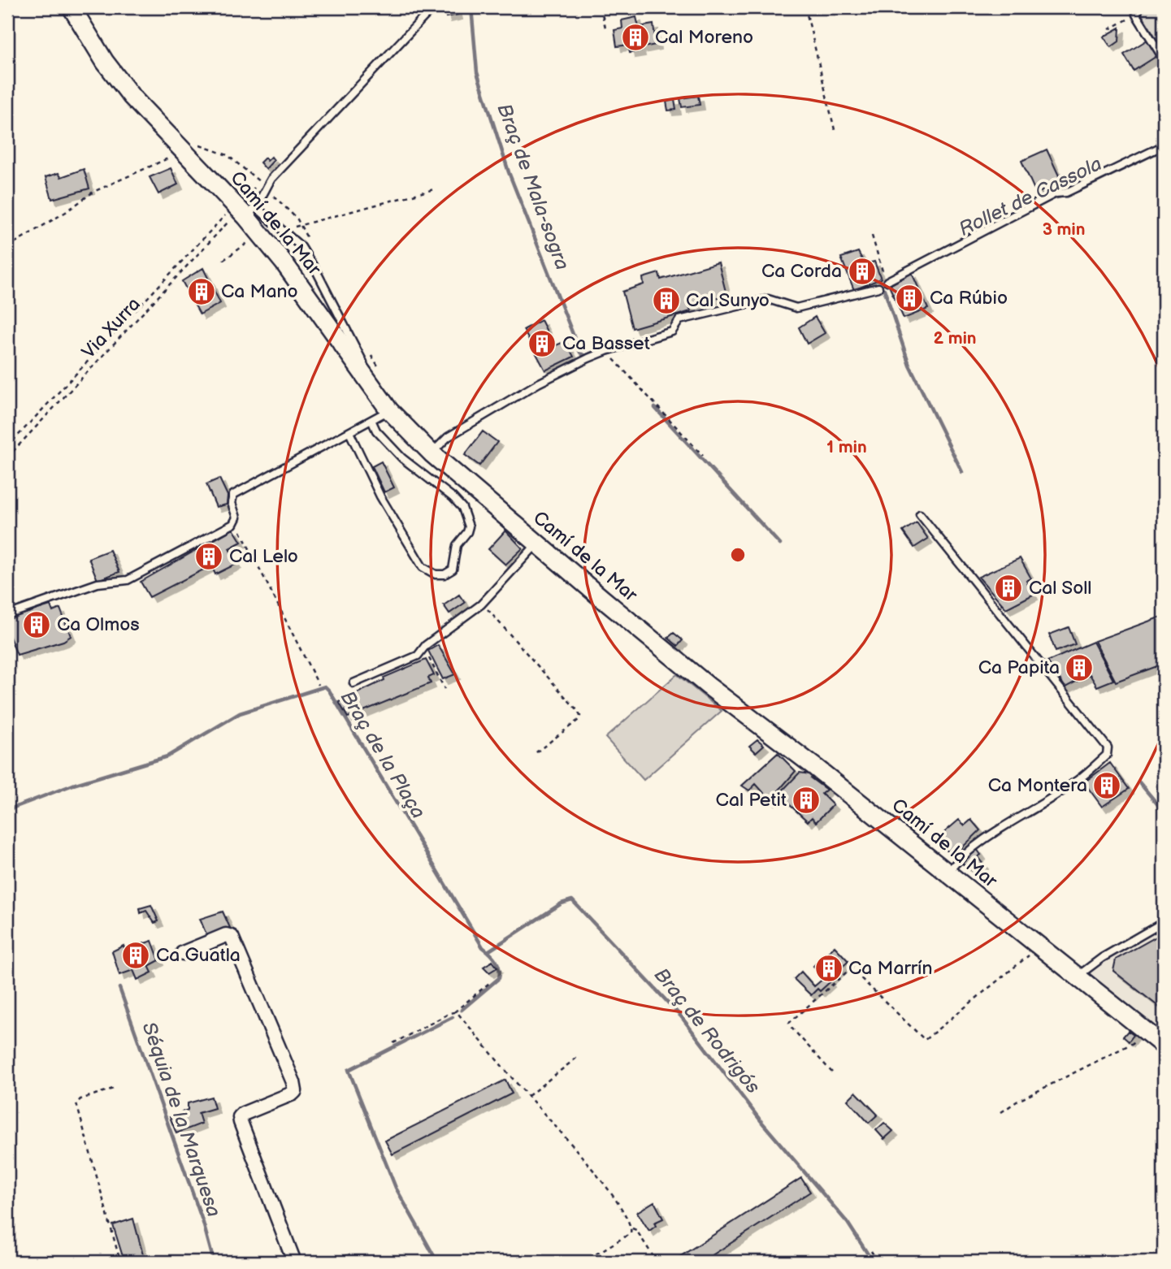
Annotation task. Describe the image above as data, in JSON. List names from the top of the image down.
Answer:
{
  "streets": {
    "main road": ["Camí de la Mar"],
    "path": ["Via Xurra"]
  },
  "crossings": [
    ["Camí de la Mar", "Via Xurra"]
  ],
  "water": [
    "Braç de Mala-sogra",
    "Rollet de Cassola",
    "Braç de la Plaça",
    "Braç de Rodrigós",
    "Séquia de la Marquesa"
  ],
  "places": {
    "building": [
      "Cal Moreno",
      "Ca Corda",
      "Ca Mano",
      "Ca Rúbio",
      "Cal Sunyo",
      "Ca Basset",
      "Cal Lelo",
      "Cal Soll",
      "Ca Olmos",
      "Ca Papita",
      "Ca Montera",
      "Cal Petit",
      "Ca Guatla",
      "Ca Marrín"
    ]
  },
  "rings": ["3 min", "2 min", "1 min"]
}
